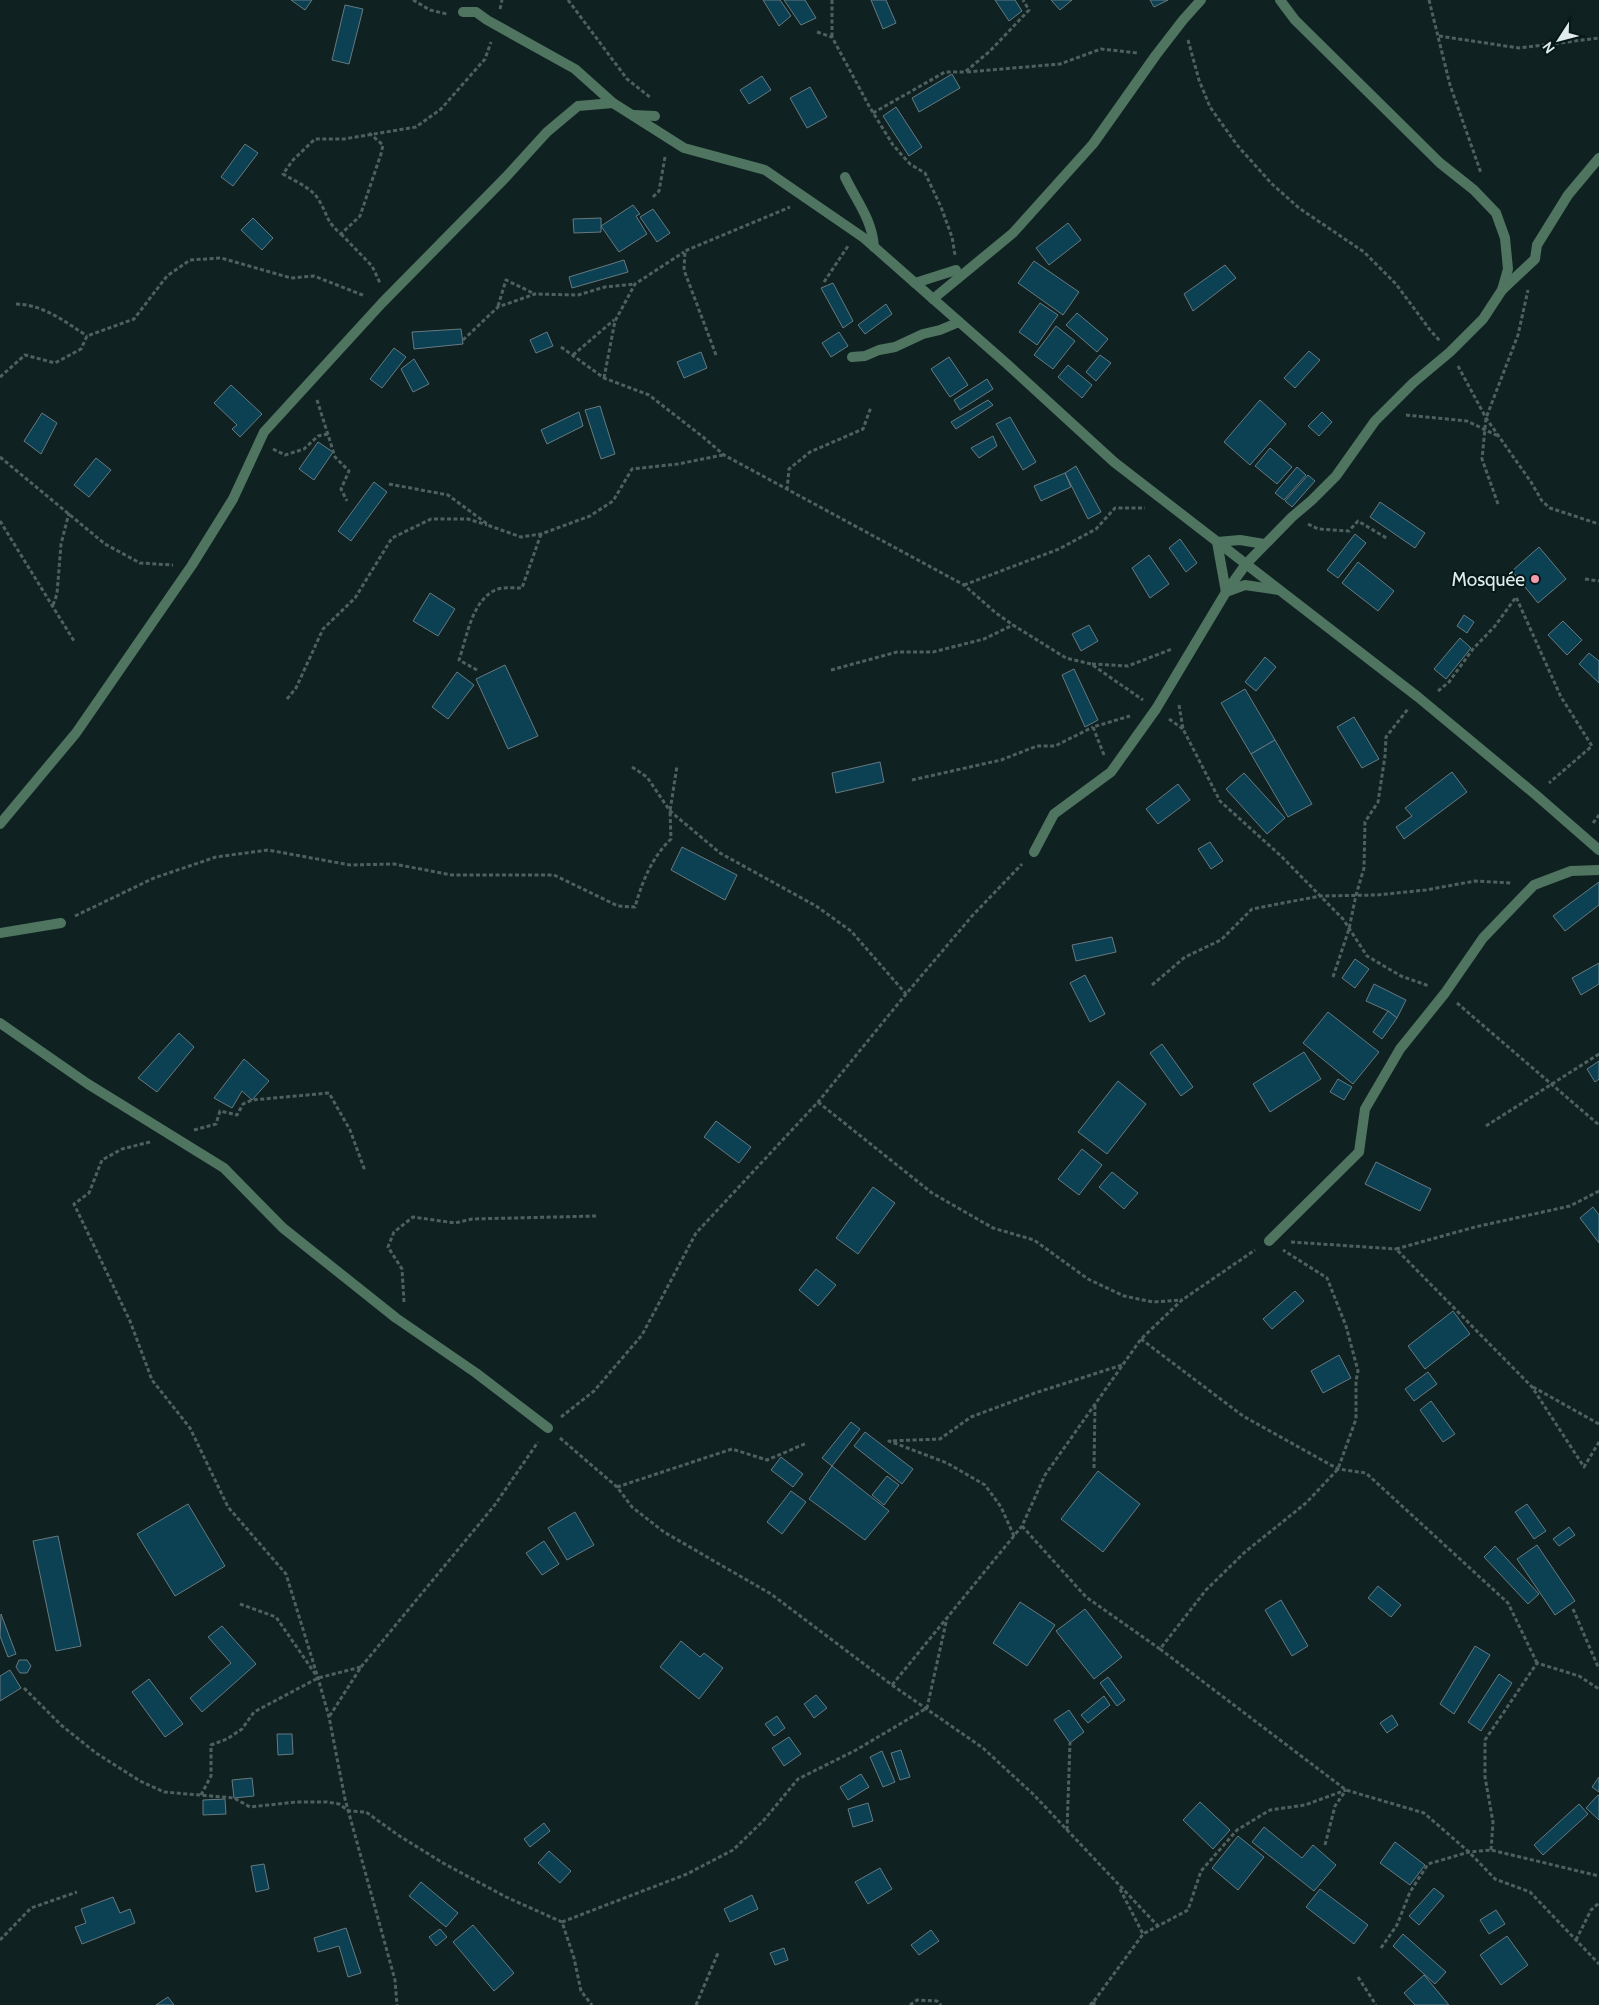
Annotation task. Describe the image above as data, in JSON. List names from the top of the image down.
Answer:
{
  "places": ["Mosquée"],
  "north": "bottom left"
}
